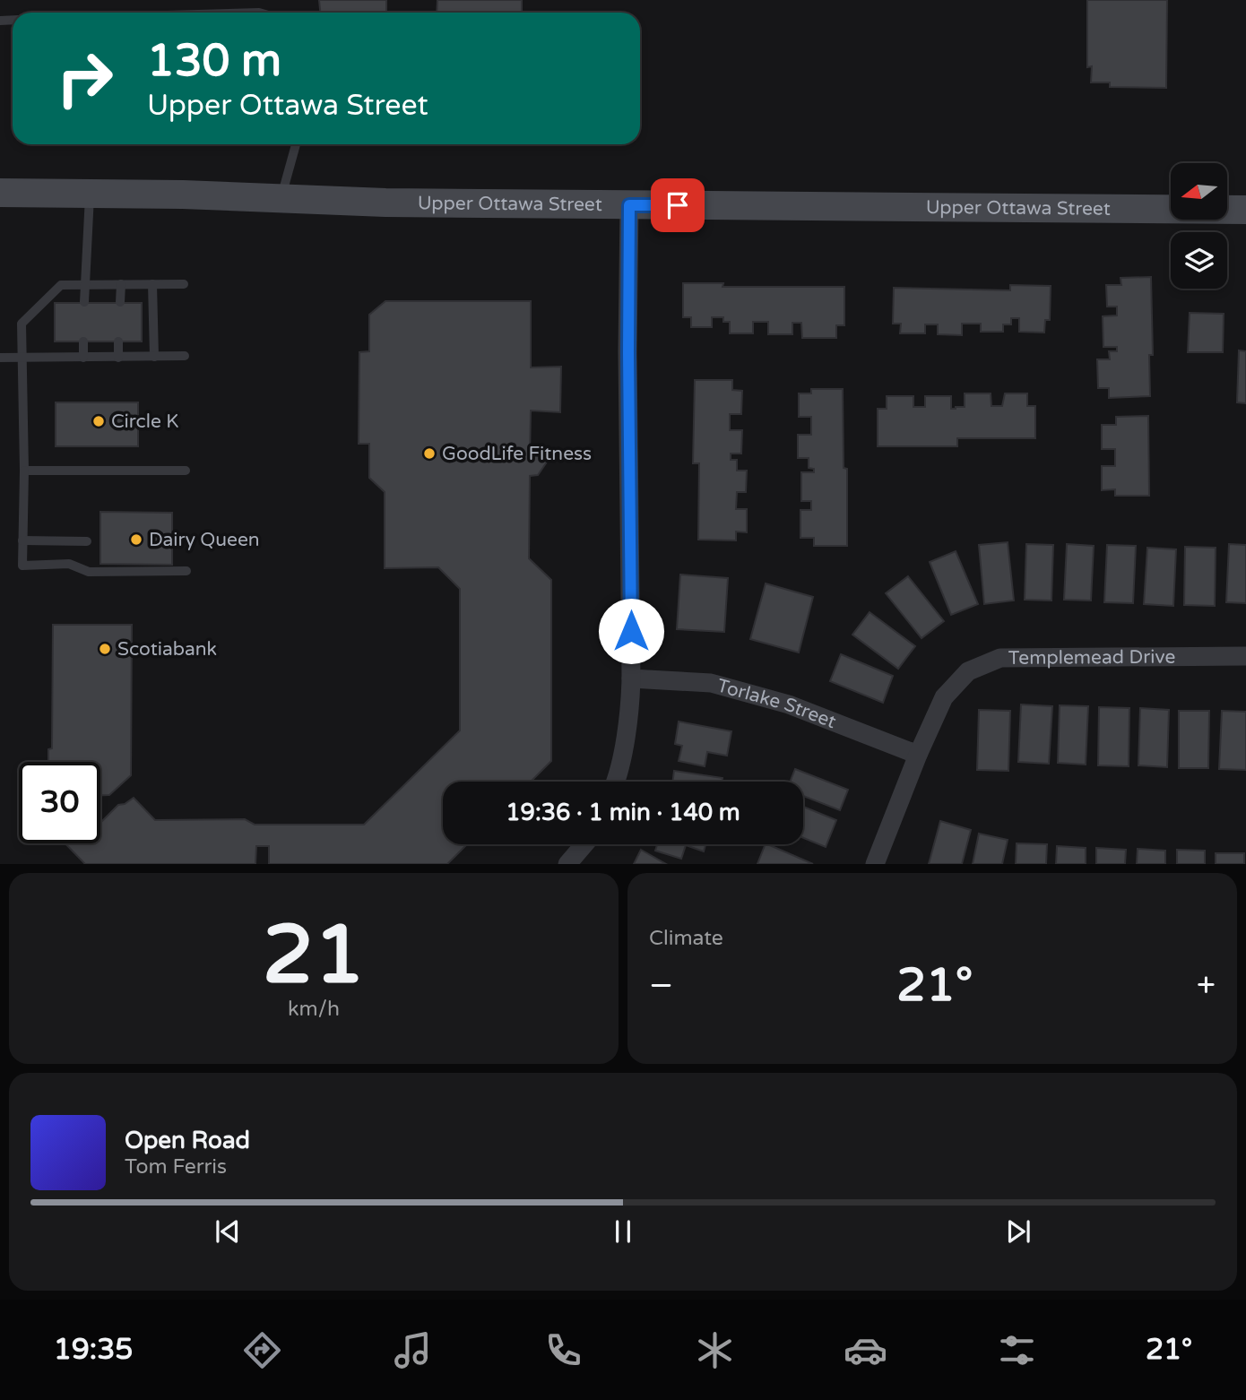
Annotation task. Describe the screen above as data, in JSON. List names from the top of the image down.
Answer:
{
  "streets": {
    "main road": ["Upper Ottawa Street"],
    "street": ["Templemead Drive", "Torlake Street"]
  },
  "crossings": [
    ["Templemead Drive", "Torlake Street"]
  ],
  "places": [
    "Circle K",
    "GoodLife Fitness",
    "Dairy Queen",
    "Scotiabank"
  ],
  "north": "left",
  "page": {
    "turn": ["130 m", "Upper Ottawa Street"],
    "limit": "30",
    "trip": "19:36 · 1 min · 140 m",
    "tile": [
      ["21", "km/h"],
      "Climate"
    ],
    "heat": ["−", "21°", "+"],
    "song": ["Open Road", "Tom Ferris"],
    "tabs": ["19:35", "21°"]
  }
}
